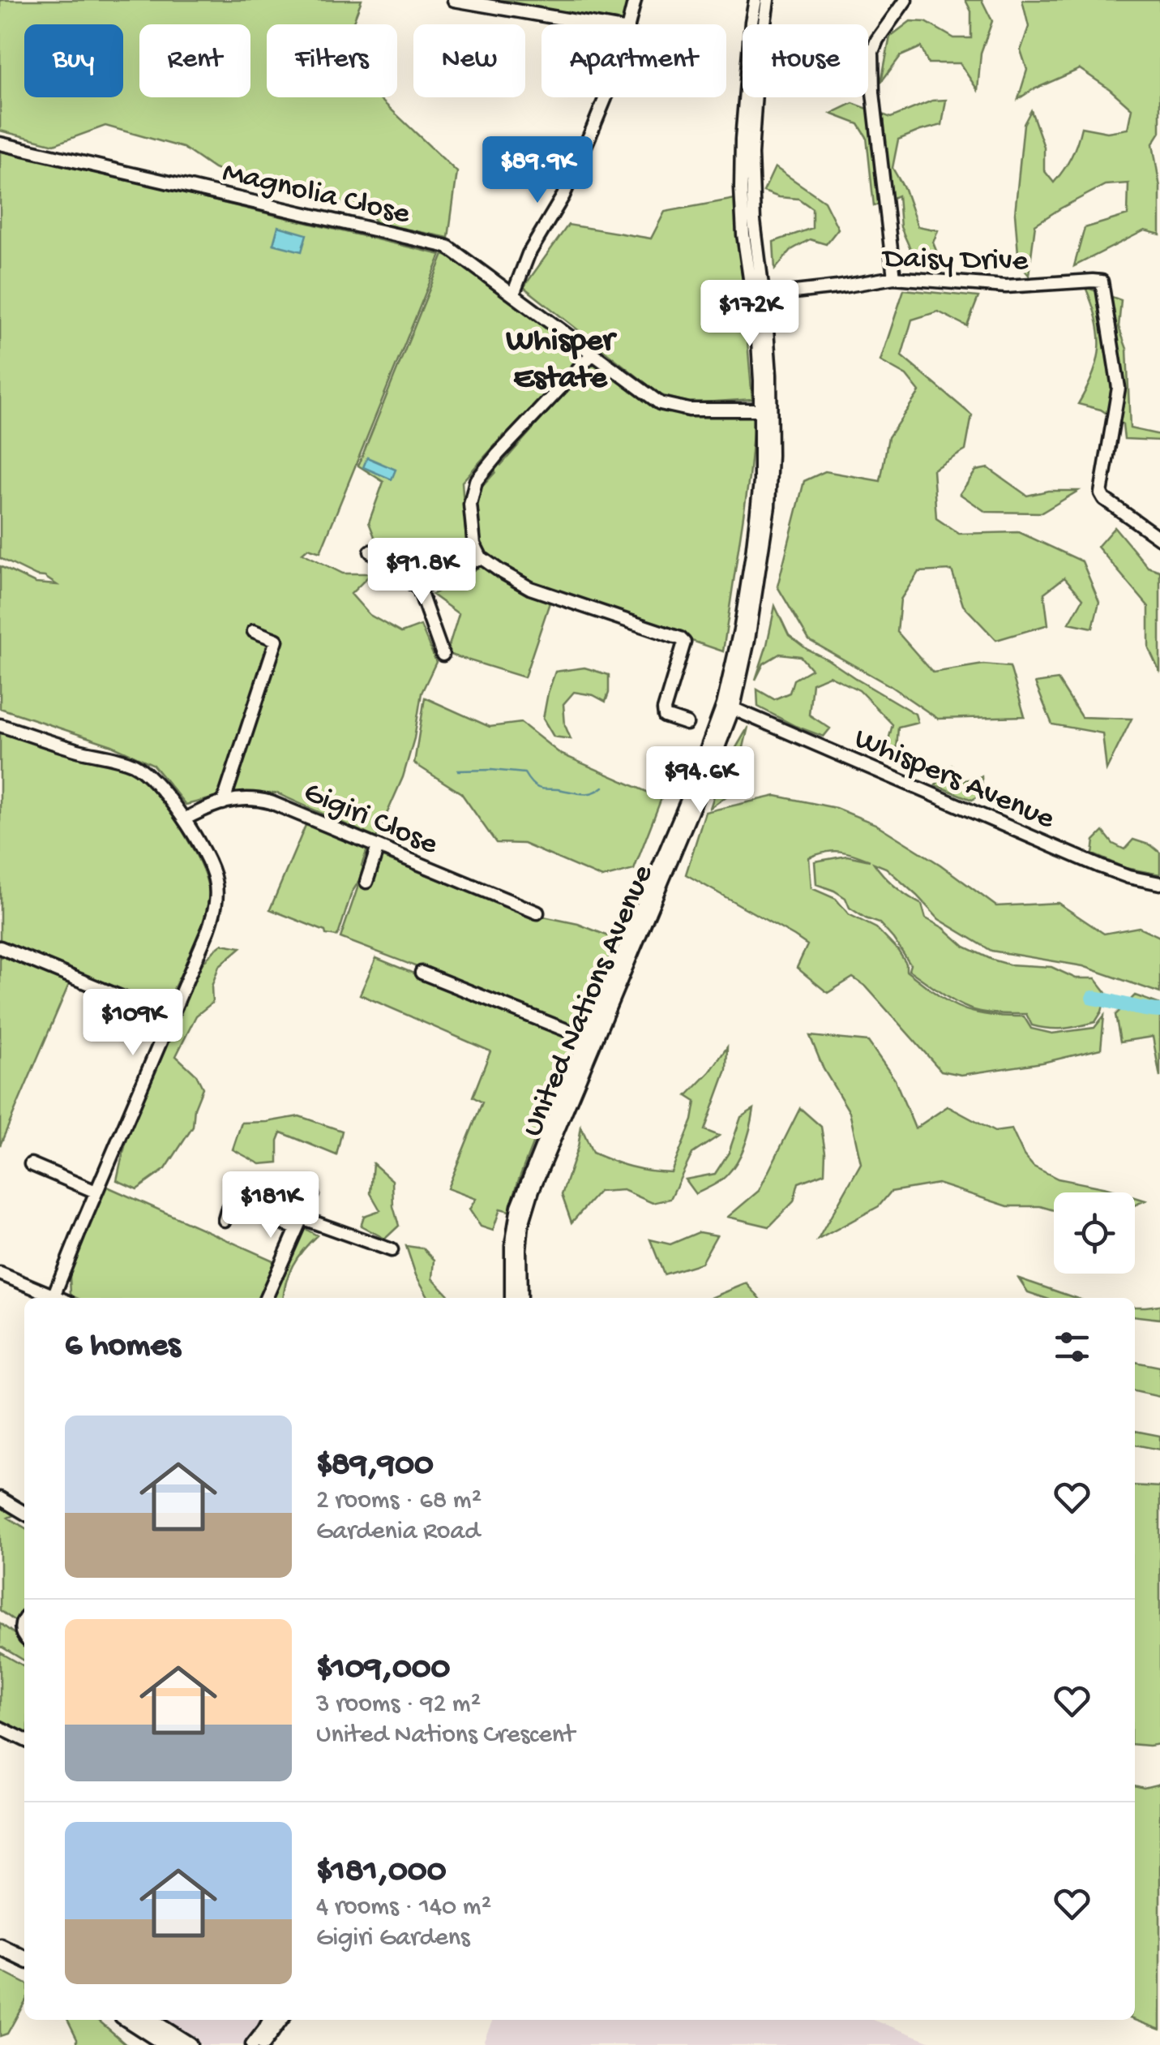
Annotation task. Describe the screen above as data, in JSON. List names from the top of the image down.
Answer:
{
  "streets": {
    "street": [
      "Magnolia Close",
      "Daisy Drive",
      "Whispers Avenue",
      "Gigiri Close",
      "United Nations Avenue"
    ]
  },
  "crossings": [
    ["Magnolia Close", "United Nations Avenue"],
    ["Daisy Drive", "United Nations Avenue"],
    ["Whispers Avenue", "United Nations Avenue"]
  ],
  "districts": ["Whisper Estate"],
  "page": {
    "chip": [
      "Buy",
      "Rent",
      "Filters",
      "New",
      "Apartment",
      "House"
    ],
    "price": [
      "$89.9K",
      "$172K",
      "$91.8K",
      "$94.6K",
      "$109K",
      "$181K"
    ],
    "heading": "6 homes",
    "list": [
      {
        "name": "$89,900",
        "note": "2 rooms · 68 m² · Gardenia Road"
      },
      {
        "name": "$109,000",
        "note": "3 rooms · 92 m² · United Nations Crescent"
      },
      {
        "name": "$181,000",
        "note": "4 rooms · 140 m² · Gigiri Gardens"
      }
    ]
  }
}
